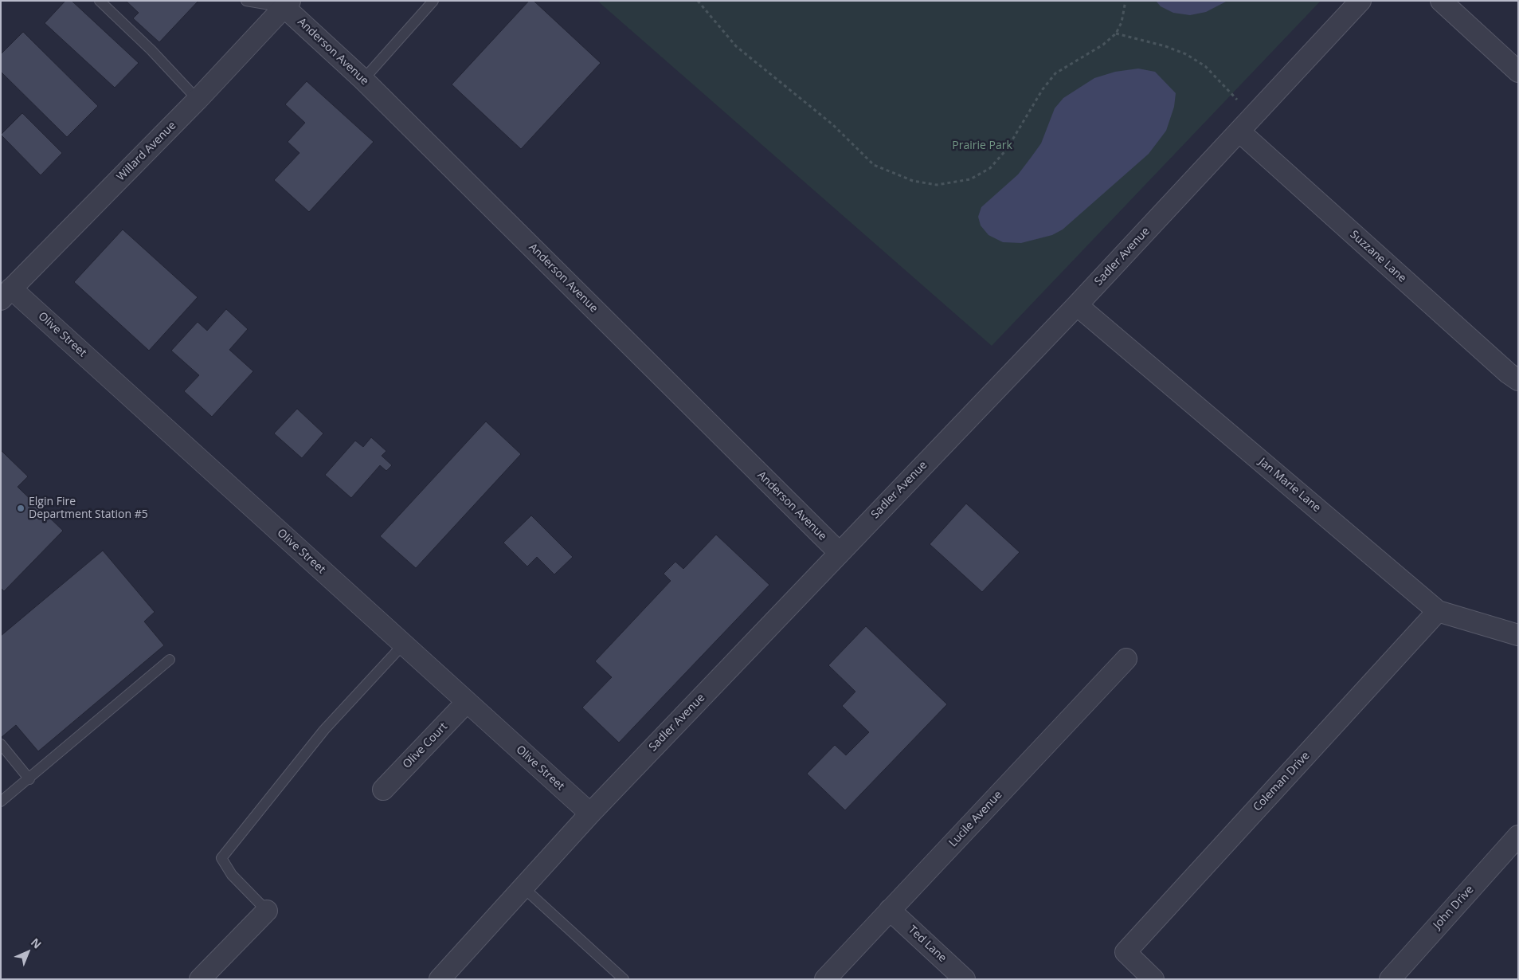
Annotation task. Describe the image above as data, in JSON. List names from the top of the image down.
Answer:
{
  "streets": {
    "street": [
      "Anderson Avenue",
      "Willard Avenue",
      "Sadler Avenue",
      "Suzzane Lane",
      "Olive Street",
      "Jan Marie Lane",
      "Olive Court",
      "Coleman Drive",
      "Lucile Avenue",
      "John Drive",
      "Ted Lane"
    ]
  },
  "crossings": [
    ["Anderson Avenue", "Willard Avenue"],
    ["Anderson Avenue", "Sadler Avenue"],
    ["Willard Avenue", "Olive Street"],
    ["Sadler Avenue", "Suzzane Lane"],
    ["Sadler Avenue", "Olive Street"],
    ["Sadler Avenue", "Jan Marie Lane"],
    ["Olive Street", "Olive Court"],
    ["Jan Marie Lane", "Coleman Drive"],
    ["Lucile Avenue", "Ted Lane"]
  ],
  "parks": ["Prairie Park"],
  "places": ["Elgin Fire Department Station #5"],
  "north": "top right"
}
